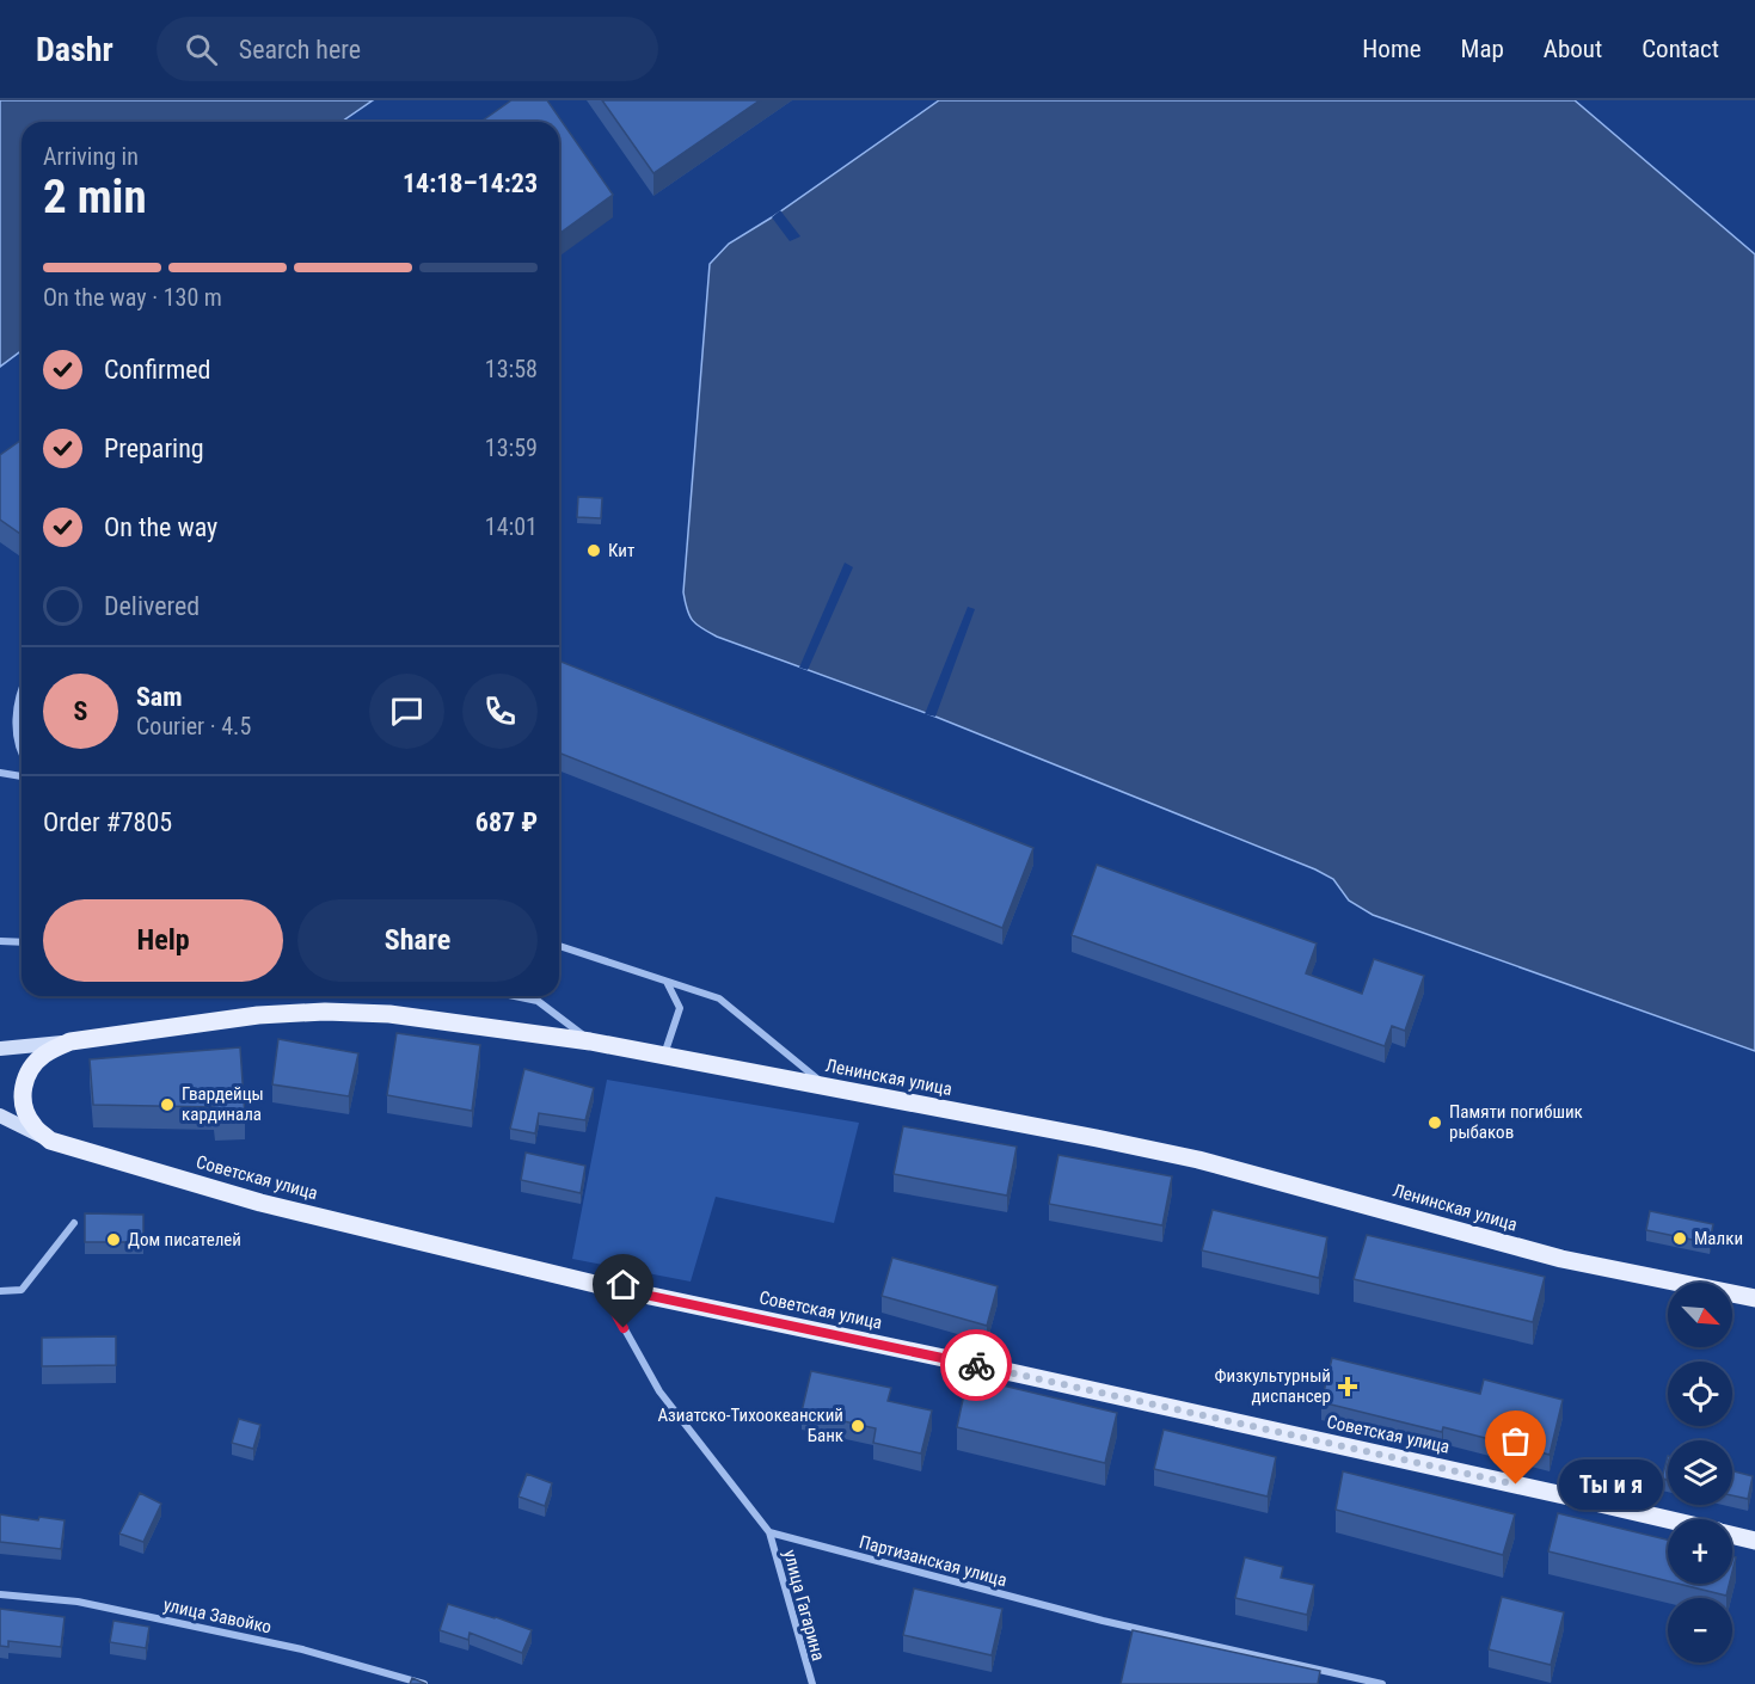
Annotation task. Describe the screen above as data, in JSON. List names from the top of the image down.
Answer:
{
  "streets": {
    "main road": ["Ленинская улица", "Советская улица"],
    "street": ["Партизанская улица", "улица Гагарина", "улица Завойко"]
  },
  "crossings": [
    ["Партизанская улица", "улица Гагарина"]
  ],
  "places": {
    "other": [
      "Кит",
      "Гвардейцы кардинала",
      "Памяти погибшик рыбаков",
      "Малки",
      "Дом писателей",
      "Азиатско-Тихоокеанский Банк",
      "Ты и я"
    ],
    "health": ["Физкультурный диспансер"]
  },
  "north": "bottom right",
  "page": {
    "header": "Dashr",
    "search": "Search here",
    "nav": [
      "Home",
      "Map",
      "About",
      "Contact"
    ],
    "heading": ["2 min", "Arriving in", "14:18–14:23"],
    "panel": [
      "Sam",
      "Courier · 4.5",
      "Order #7805",
      "687 ₽"
    ],
    "bar": "On the way · 130 m",
    "list": [
      ["Confirmed", "13:58"],
      ["Preparing", "13:59"],
      ["On the way", "14:01"],
      "Delivered"
    ],
    "round": "S",
    "buttons": ["Help", "Share"],
    "map_buttons": ["+", "−"],
    "bubble": "Ты и я"
  }
}
